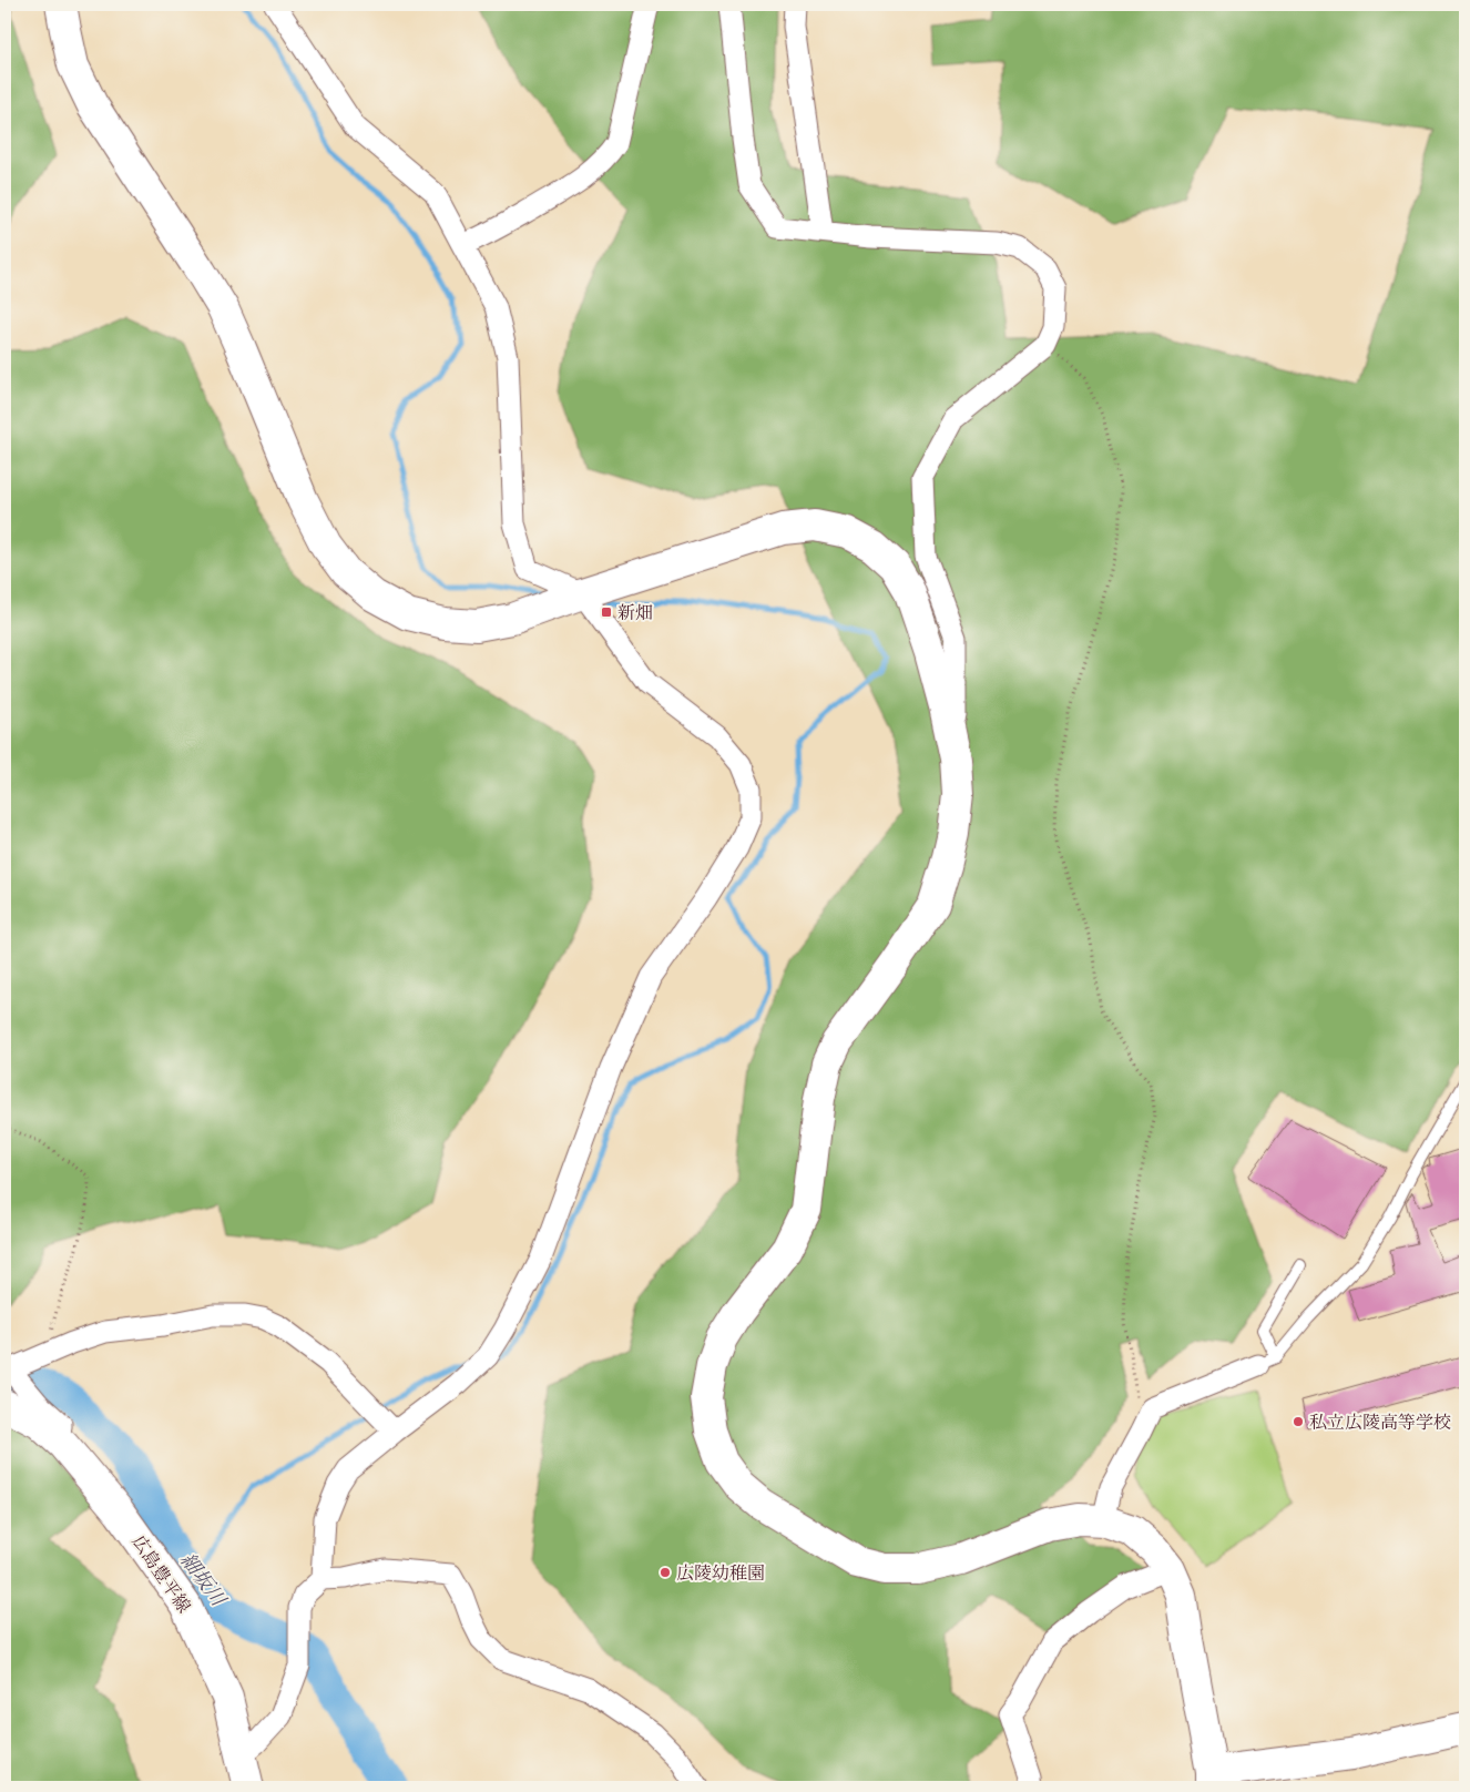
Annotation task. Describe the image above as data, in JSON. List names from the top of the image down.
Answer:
{
  "streets": {
    "street": ["広島豊平線"]
  },
  "water": ["細坂川"],
  "places": {
    "transit": ["新畑"],
    "other": ["私立広陵高等学校", "広陵幼稚園"]
  }
}
